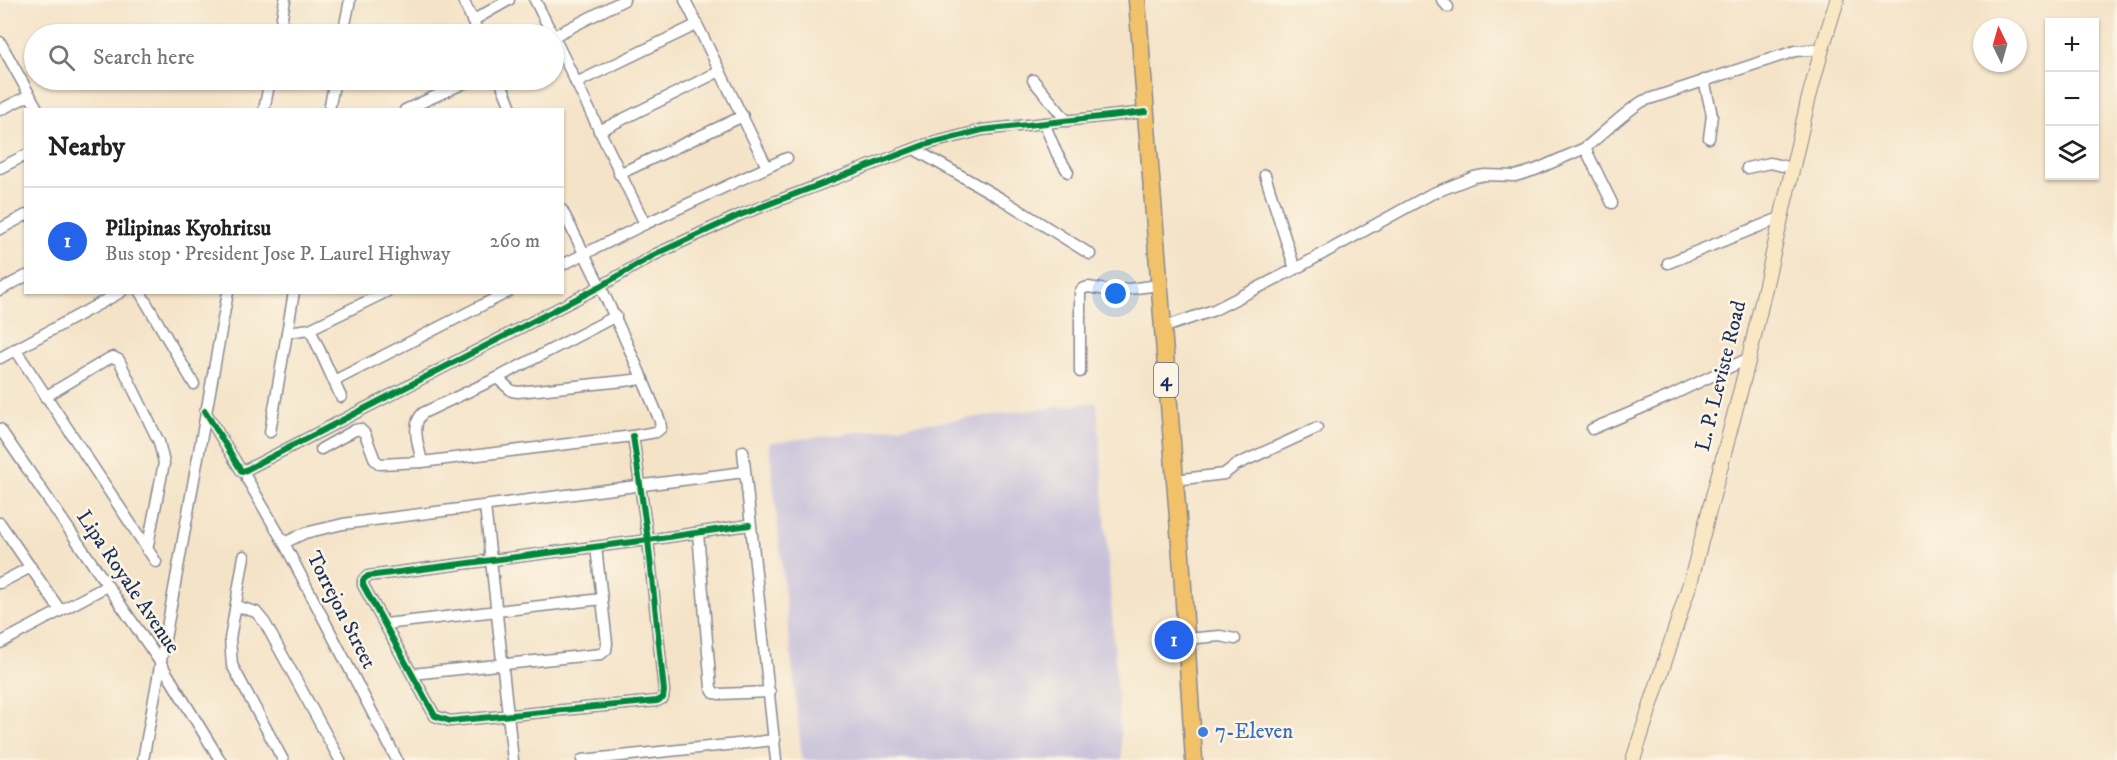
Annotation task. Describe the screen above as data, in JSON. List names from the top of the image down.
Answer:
{
  "streets": {
    "highway": ["4"],
    "main road": ["L. P. Leviste Road"],
    "street": ["Lipa Royale Avenue", "Torrejon Street"]
  },
  "places": ["7-Eleven"],
  "north": "top",
  "page": {
    "map_buttons": ["+", "−"],
    "search": "Search here",
    "heading": "Nearby",
    "list": [
      {
        "mark": "1",
        "name": "Pilipinas Kyohritsu",
        "note": "Bus stop · President Jose P. Laurel Highway",
        "value": "260 m"
      }
    ],
    "pins": "1"
  }
}
